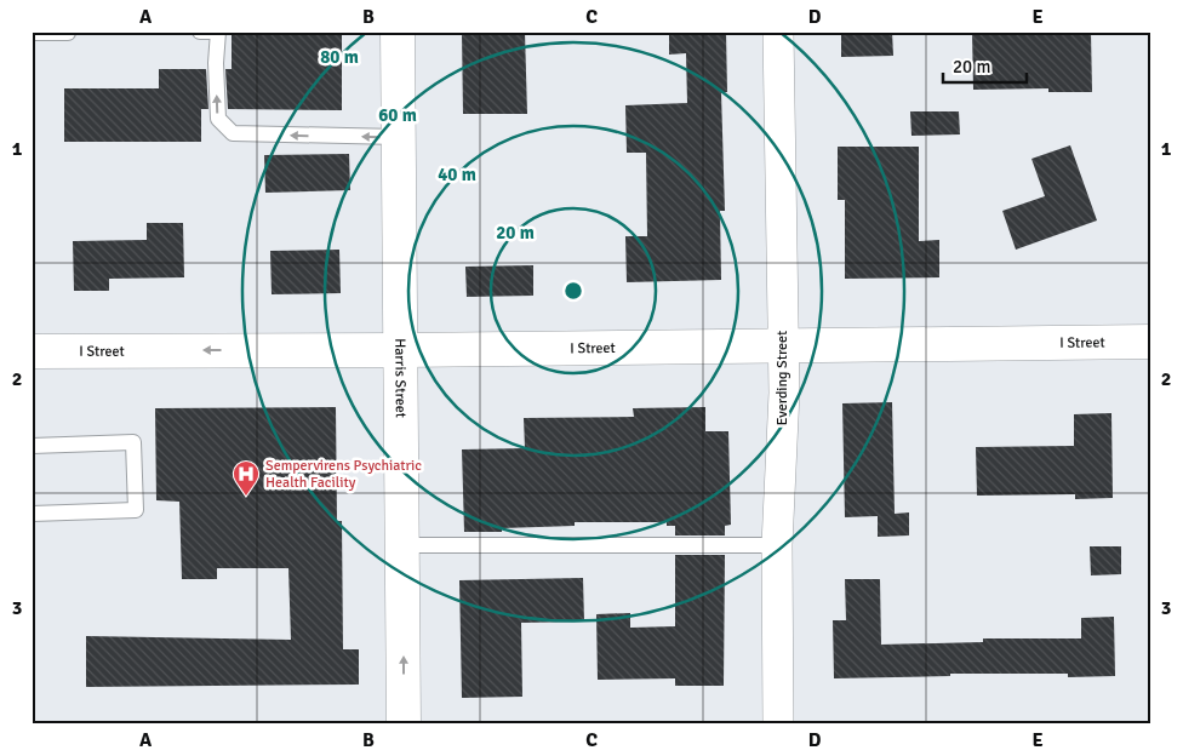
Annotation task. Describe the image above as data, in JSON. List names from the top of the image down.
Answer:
{
  "streets": {
    "main road": ["I Street", "Harris Street"],
    "street": ["Everding Street"]
  },
  "crossings": [
    ["I Street", "Harris Street"],
    ["I Street", "Everding Street"]
  ],
  "places": {
    "hospital": ["Sempervirens Psychiatric Health Facility"]
  },
  "scale_bar": "20 m",
  "grid": {
    "columns": [
      "A",
      "B",
      "C",
      "D",
      "E"
    ],
    "rows": ["1", "2", "3"]
  },
  "rings": [
    "80 m",
    "60 m",
    "40 m",
    "20 m"
  ]
}
